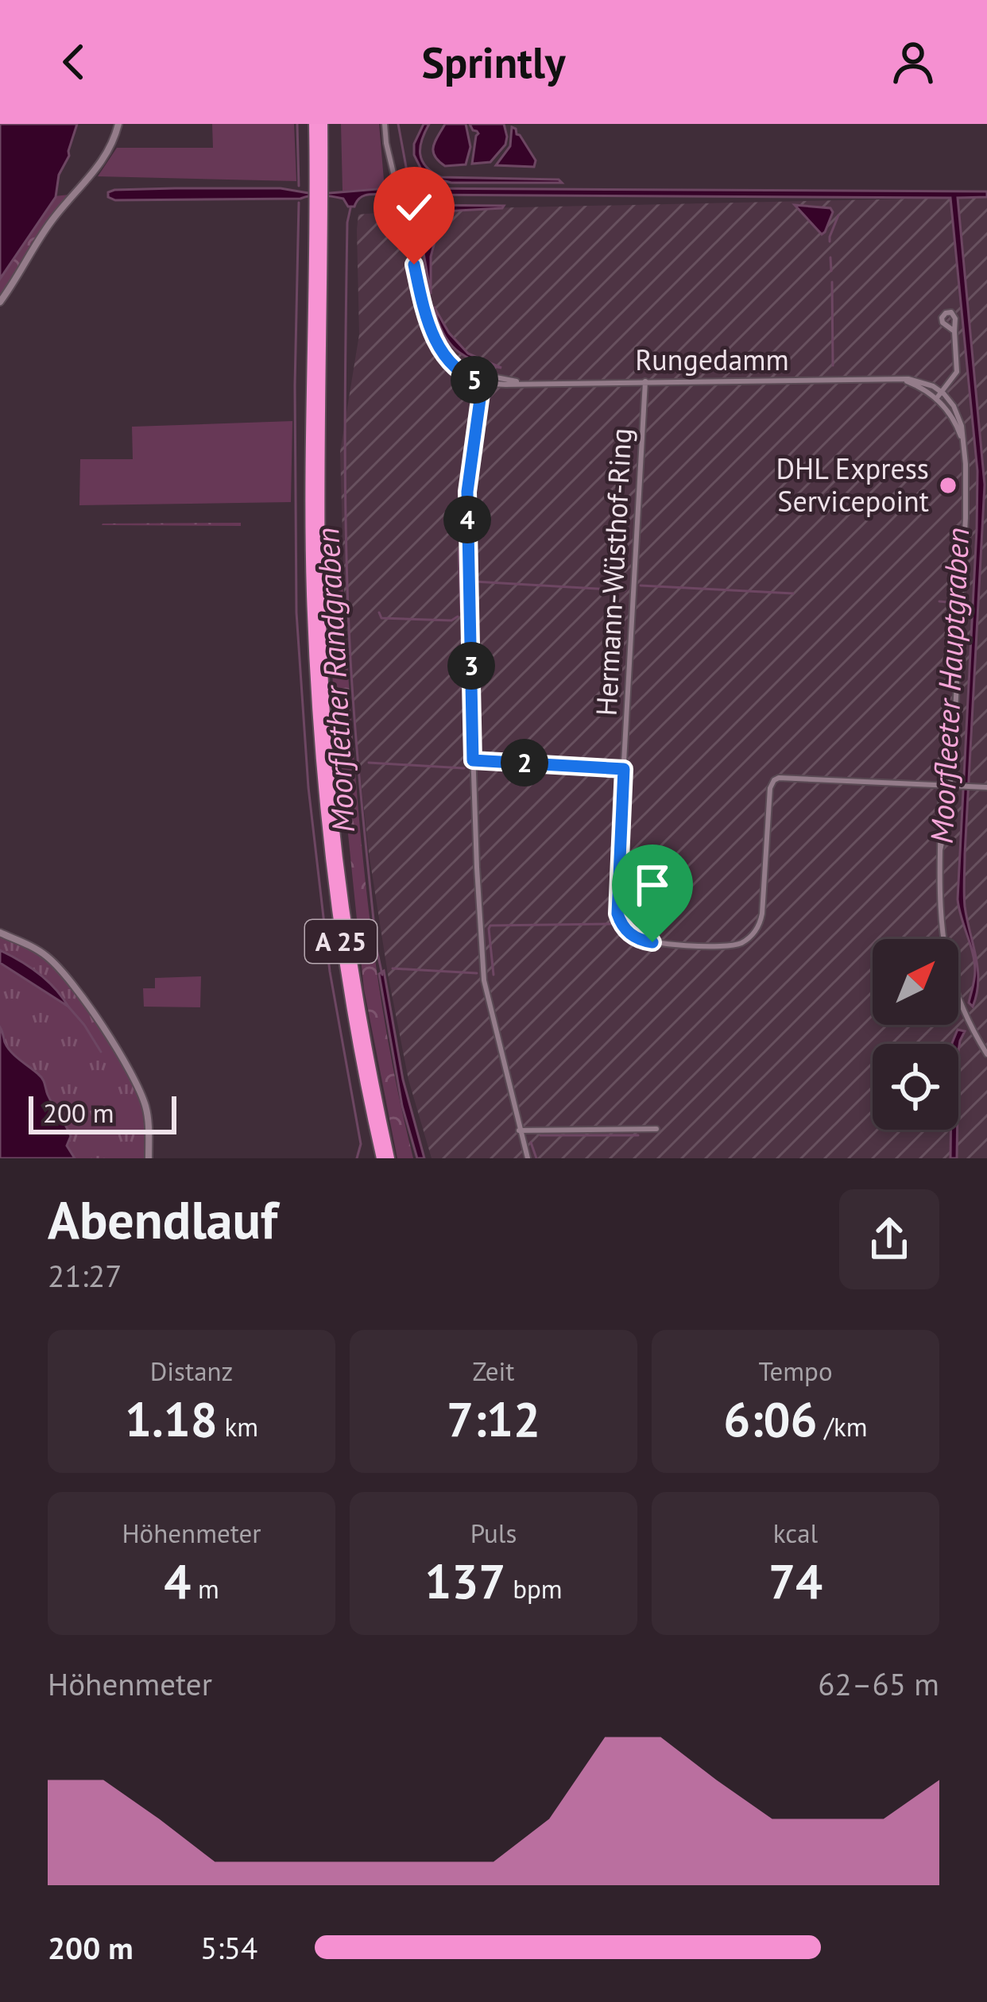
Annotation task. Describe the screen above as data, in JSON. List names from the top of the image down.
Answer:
{
  "streets": {
    "highway": ["A 25"],
    "street": ["Rungedamm", "Hermann-Wüsthof-Ring"]
  },
  "crossings": [
    ["Rungedamm", "Hermann-Wüsthof-Ring"]
  ],
  "water": ["Moorflether Randgraben", "Moorfleeter Hauptgraben"],
  "places": ["DHL Express Servicepoint"],
  "scale_bar": "200 m",
  "north": "top right",
  "page": {
    "header": "Sprintly",
    "pins": [
      "5",
      "4",
      "3",
      "2"
    ],
    "scale": "200 m",
    "heading": ["Abendlauf", "21:27"],
    "stats": [
      ["Distanz", "1.18 km"],
      ["Zeit", "7:12"],
      ["Tempo", "6:06 /km"],
      ["Höhenmeter", "4 m"],
      ["Puls", "137 bpm"],
      ["kcal", "74"]
    ],
    "chart": ["Höhenmeter", "62–65 m"],
    "list": [
      {
        "name": "200 m",
        "note": "5:54"
      }
    ]
  }
}
